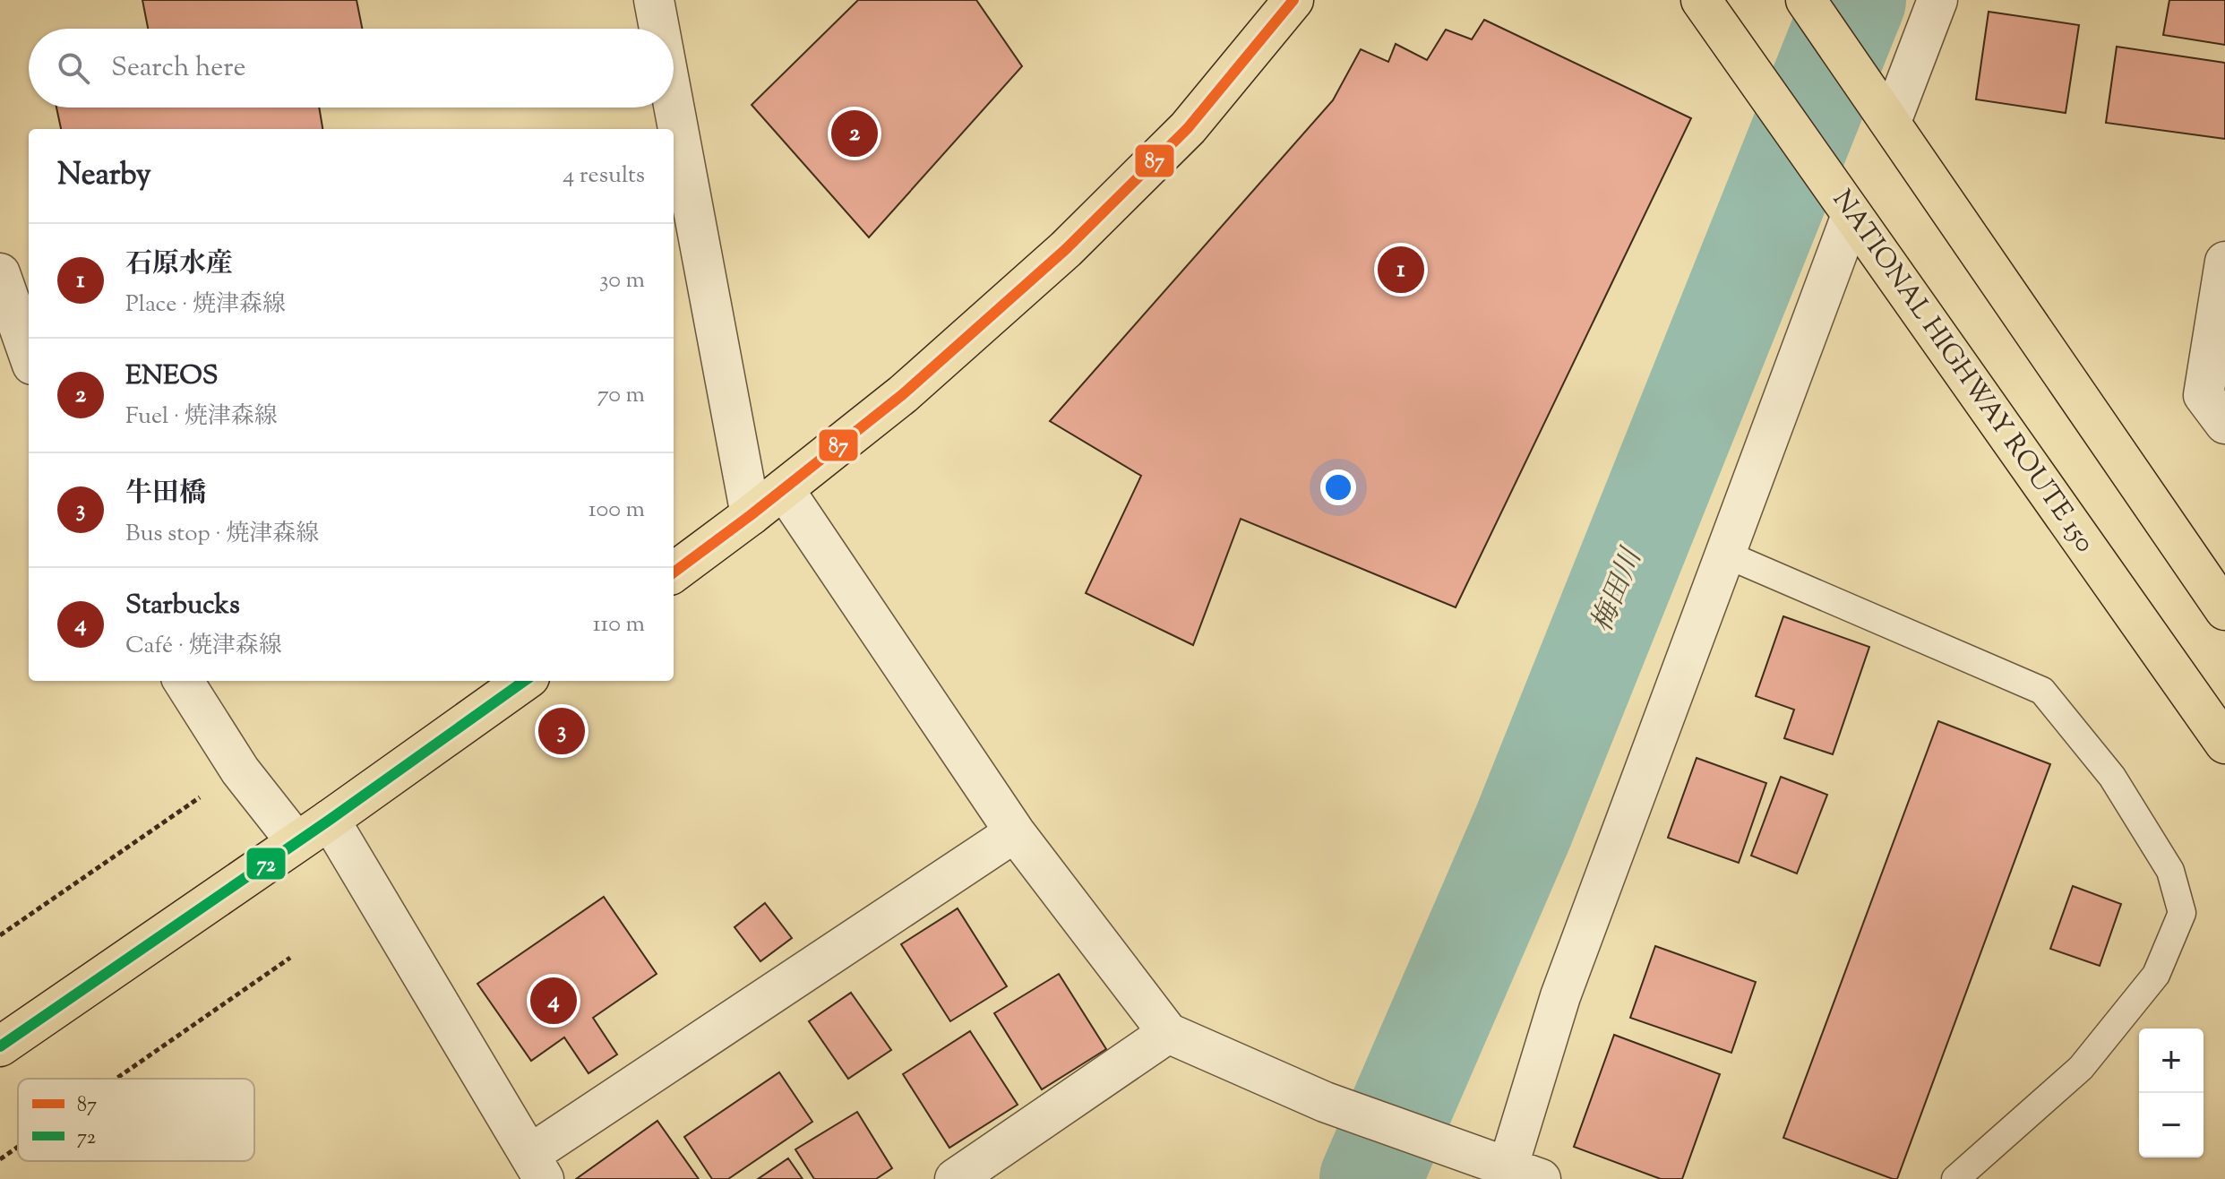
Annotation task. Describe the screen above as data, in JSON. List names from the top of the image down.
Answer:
{
  "streets": {
    "main road": ["NATIONAL HIGHWAY ROUTE 150"]
  },
  "water": ["梅田川"],
  "lines": ["transit line 87", "transit line 72"],
  "legend": ["87", "72"],
  "page": {
    "search": "Search here",
    "pins": [
      "2",
      "1",
      "3",
      "4"
    ],
    "heading": ["Nearby", "4 results"],
    "list": [
      {
        "mark": "1",
        "name": "石原水産",
        "note": "Place · 焼津森線",
        "value": "30 m"
      },
      {
        "mark": "2",
        "name": "ENEOS",
        "note": "Fuel · 焼津森線",
        "value": "70 m"
      },
      {
        "mark": "3",
        "name": "牛田橋",
        "note": "Bus stop · 焼津森線",
        "value": "100 m"
      },
      {
        "mark": "4",
        "name": "Starbucks",
        "note": "Café · 焼津森線",
        "value": "110 m"
      }
    ],
    "map_buttons": ["+", "−"]
  }
}
